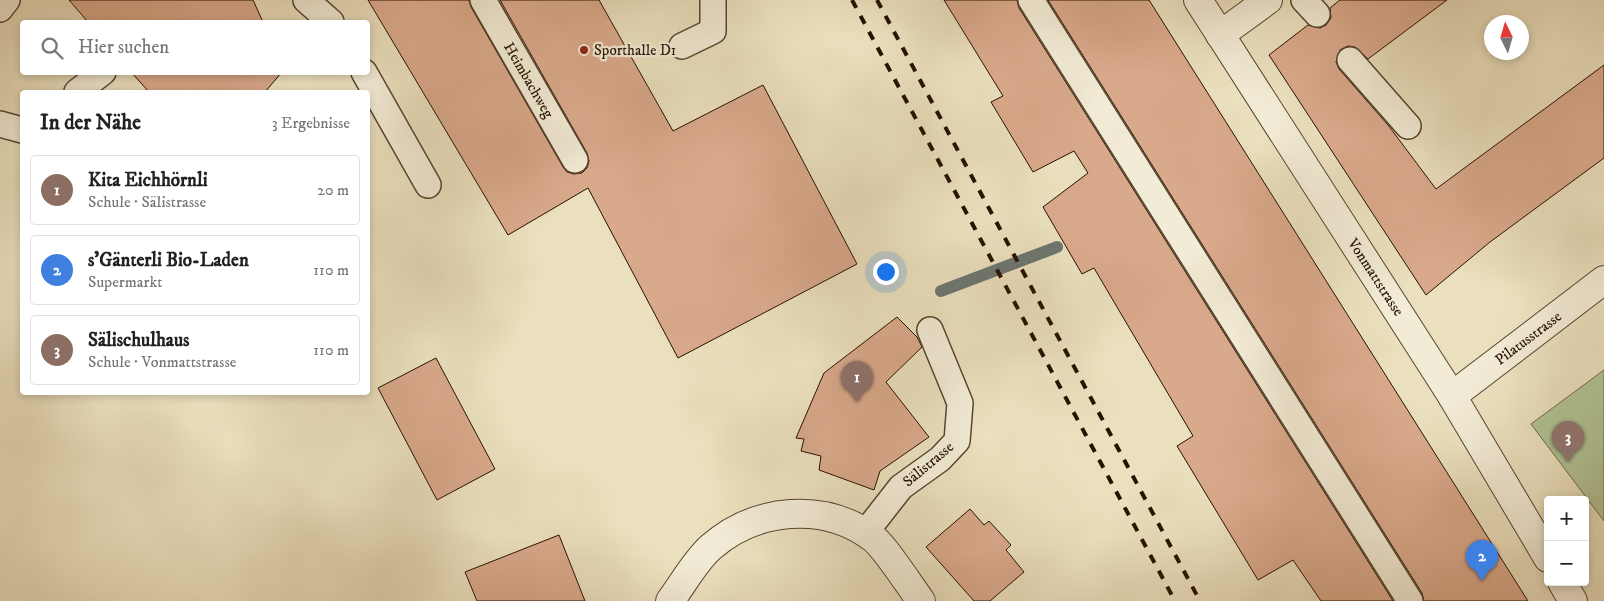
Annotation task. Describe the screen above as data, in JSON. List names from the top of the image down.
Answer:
{
  "streets": {
    "street": ["Vonmattstrasse", "Pilatusstrasse"],
    "lane": ["Heimbachweg", "Sälistrasse"]
  },
  "crossings": [
    ["Vonmattstrasse", "Pilatusstrasse"]
  ],
  "places": ["Sporthalle D1"],
  "north": "top",
  "page": {
    "search": "Hier suchen",
    "heading": ["In der Nähe", "3 Ergebnisse"],
    "list": [
      {
        "mark": "1",
        "name": "Kita Eichhörnli",
        "note": "Schule · Sälistrasse",
        "value": "20 m"
      },
      {
        "mark": "2",
        "name": "s'Gänterli Bio-Laden",
        "note": "Supermarkt",
        "value": "110 m"
      },
      {
        "mark": "3",
        "name": "Sälischulhaus",
        "note": "Schule · Vonmattstrasse",
        "value": "110 m"
      }
    ],
    "pins": ["1", "3", "2"],
    "map_buttons": ["+", "−"]
  }
}
